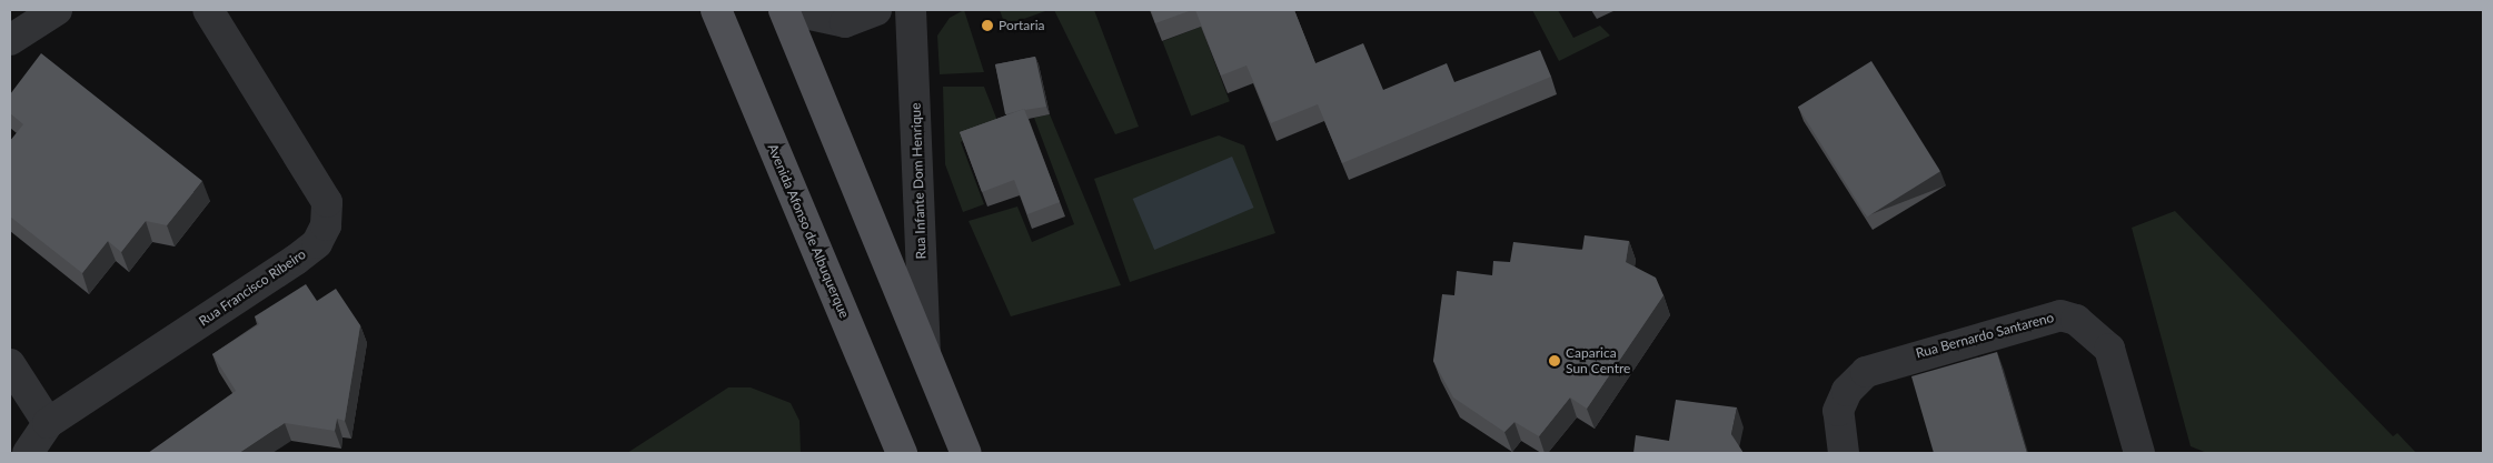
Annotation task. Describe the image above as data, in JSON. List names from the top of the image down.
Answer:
{
  "streets": {
    "main road": ["Avenida Afonso de Albuquerque"],
    "street": ["Rua Infante Dom Henrique", "Rua Francisco Ribeiro", "Rua Bernardo Santareno"]
  },
  "places": ["Portaria", "Caparica Sun Centre"]
}
